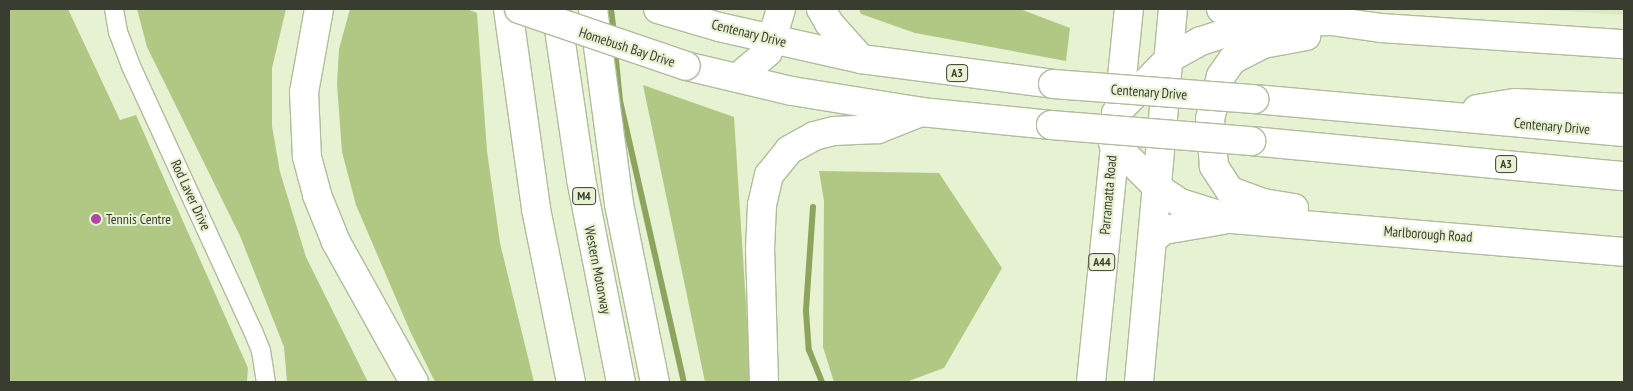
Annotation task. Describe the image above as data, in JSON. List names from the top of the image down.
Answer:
{
  "streets": {
    "highway": [
      "Centenary Drive",
      "Homebush Bay Drive",
      "A3",
      "Parramatta Road",
      "M4",
      "Marlborough Road",
      "A44",
      "Western Motorway"
    ],
    "street": ["Rod Laver Drive"]
  },
  "crossings": [
    ["Homebush Bay Drive", "A3"],
    ["Parramatta Road", "Marlborough Road"]
  ],
  "places": ["Tennis Centre"]
}
